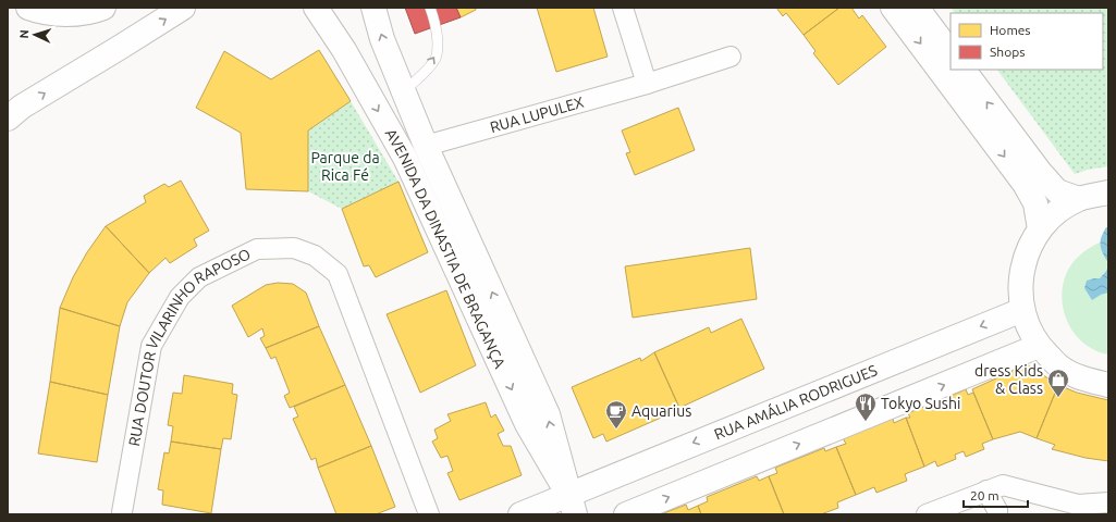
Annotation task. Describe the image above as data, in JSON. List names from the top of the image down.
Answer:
{
  "streets": {
    "main road": ["AVENIDA DA DINASTIA DE BRAGANÇA", "RUA AMÁLIA RODRIGUES"],
    "street": ["RUA LUPULEX", "RUA DOUTOR VILARINHO RAPOSO"]
  },
  "crossings": [
    ["RUA LUPULEX", "AVENIDA DA DINASTIA DE BRAGANÇA"],
    ["AVENIDA DA DINASTIA DE BRAGANÇA", "RUA AMÁLIA RODRIGUES"]
  ],
  "parks": ["Parque da Rica Fé"],
  "places": {
    "shop": ["dress Kids & Class"],
    "restaurant": ["Tokyo Sushi"],
    "cafe": ["Aquarius"]
  },
  "legend": ["Homes", "Shops"],
  "scale_bar": "20 m",
  "north": "left"
}
